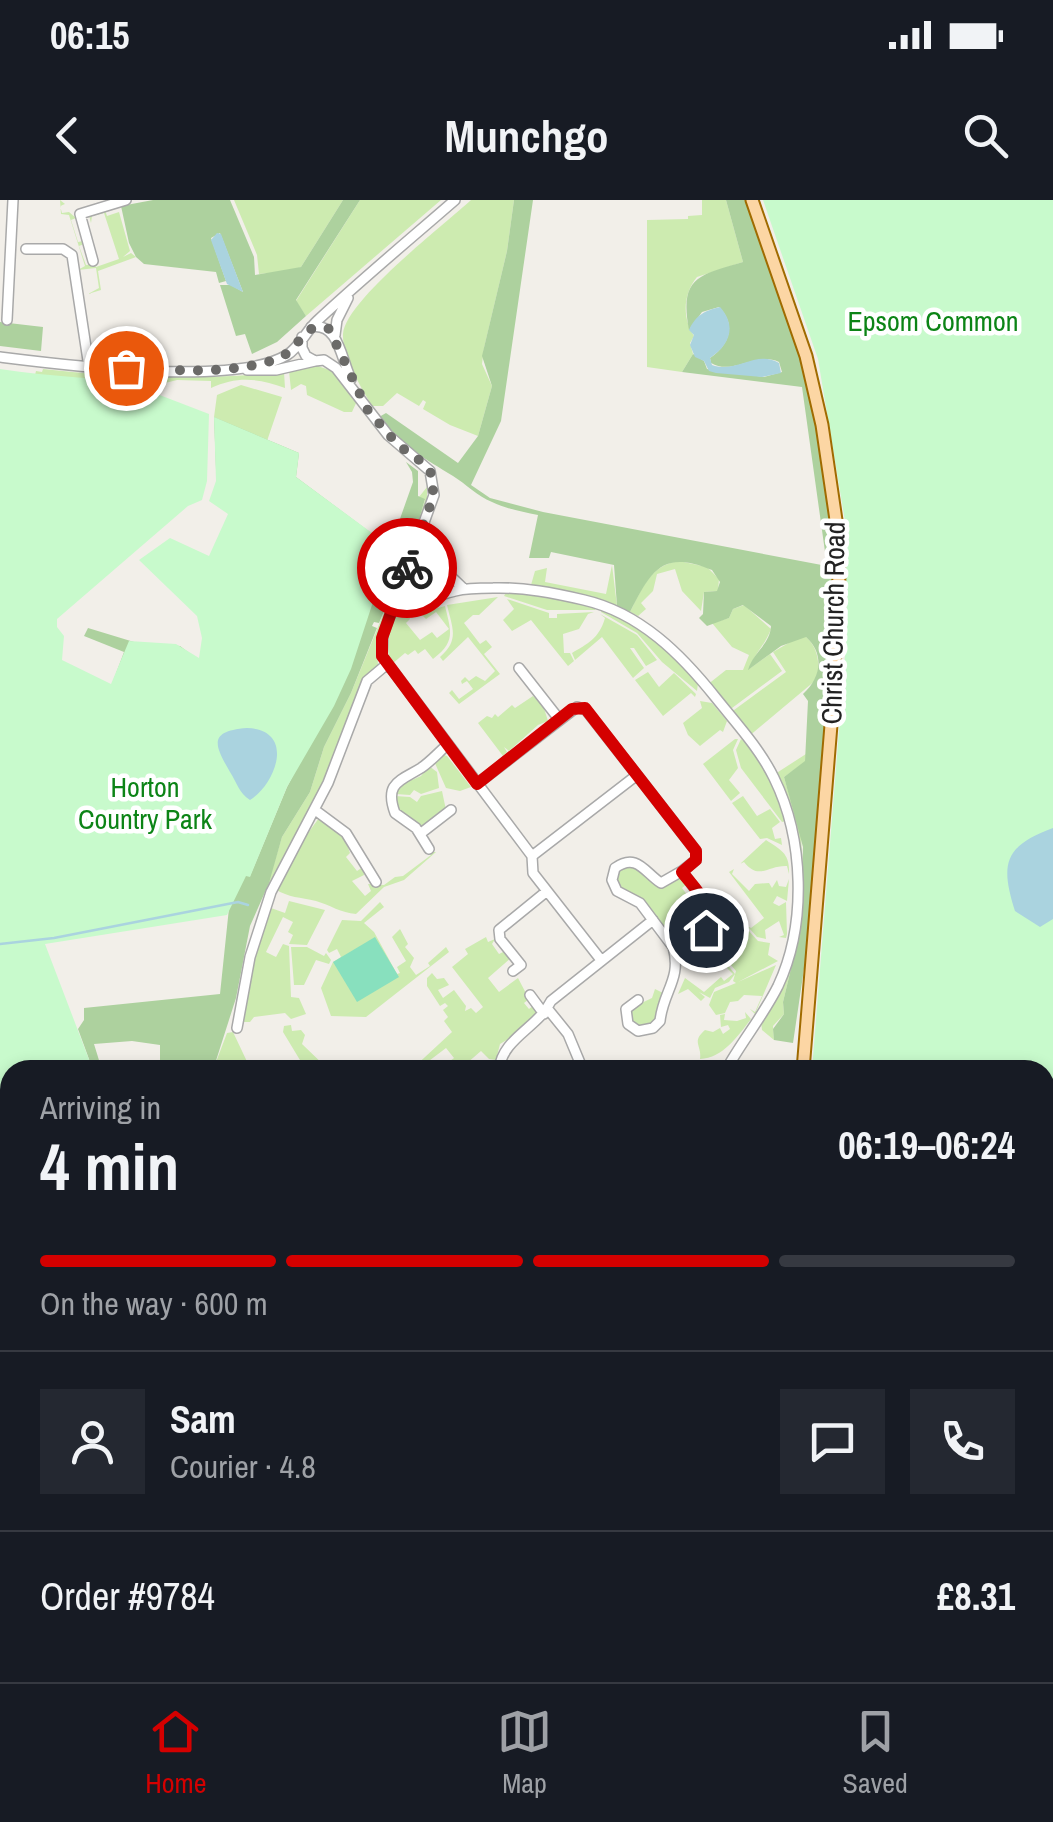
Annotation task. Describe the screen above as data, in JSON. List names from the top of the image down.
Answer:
{
  "streets": {
    "main road": ["Christ Church Road"]
  },
  "parks": ["Epsom Common", "Horton Country Park"],
  "page": {
    "status": "06:15",
    "header": "Munchgo",
    "heading": ["4 min", "Arriving in", "06:19–06:24"],
    "panel": [
      "Sam",
      "Courier · 4.8",
      "Order #9784",
      "£8.31"
    ],
    "bar": "On the way · 600 m",
    "tabs": ["Home", "Map", "Saved"]
  }
}
